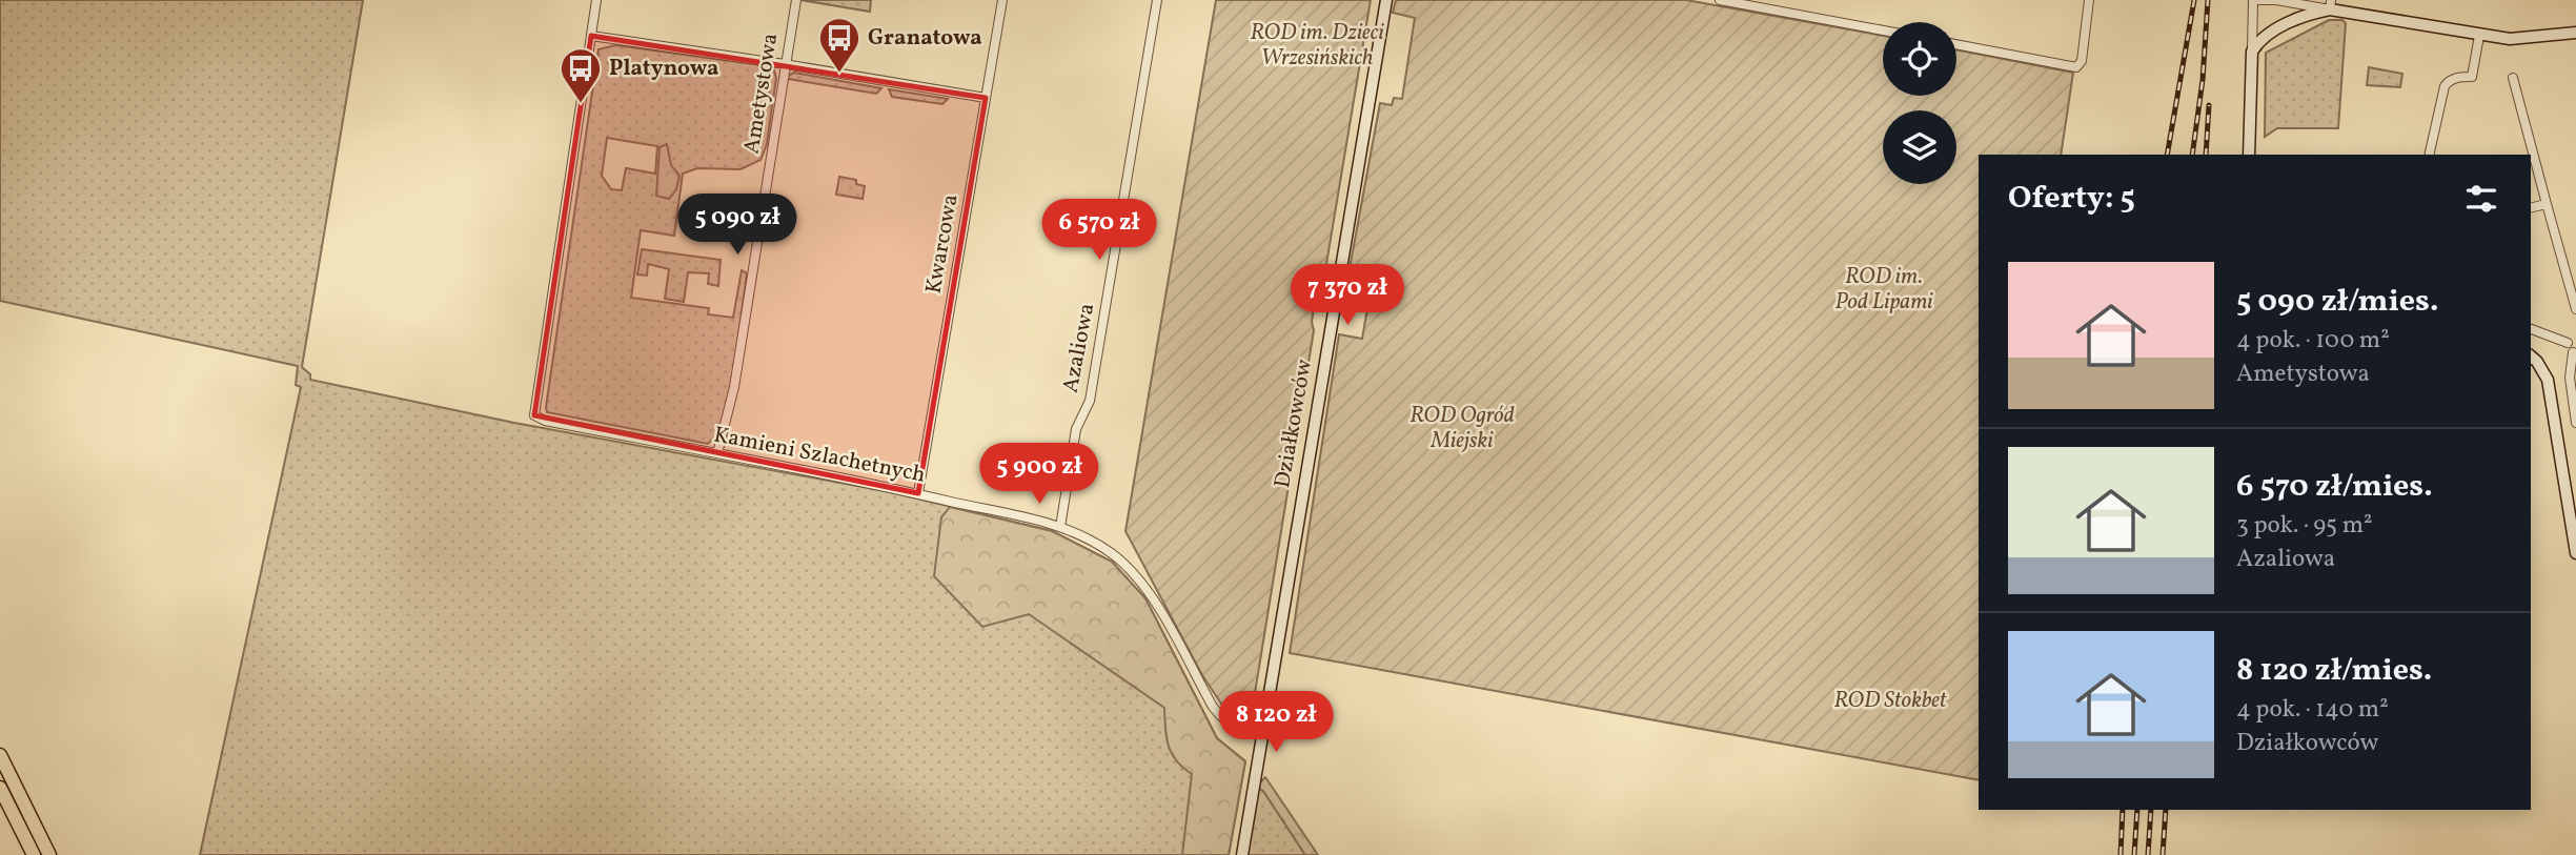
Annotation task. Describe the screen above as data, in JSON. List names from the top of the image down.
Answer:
{
  "streets": {
    "street": [
      "Ametystowa",
      "Kwarcowa",
      "Azaliowa",
      "Działkowców",
      "Kamieni Szlachetnych"
    ]
  },
  "crossings": [
    ["Ametystowa", "Kamieni Szlachetnych"],
    ["Kwarcowa", "Kamieni Szlachetnych"],
    ["Azaliowa", "Kamieni Szlachetnych"],
    ["Działkowców", "Kamieni Szlachetnych"]
  ],
  "parks": [
    "ROD im. Dzieci Wrzesińskich",
    "ROD im. Pod Lipami",
    "ROD Ogród Miejski",
    "ROD Stokbet"
  ],
  "places": {
    "bus stop": ["Granatowa", "Platynowa"]
  },
  "page": {
    "heading": "Oferty: 5",
    "price": [
      "5 090 zł",
      "6 570 zł",
      "7 370 zł",
      "5 900 zł",
      "8 120 zł"
    ],
    "list": [
      {
        "name": "5 090 zł/mies.",
        "note": "4 pok. · 100 m² · Ametystowa"
      },
      {
        "name": "6 570 zł/mies.",
        "note": "3 pok. · 95 m² · Azaliowa"
      },
      {
        "name": "8 120 zł/mies.",
        "note": "4 pok. · 140 m² · Działkowców"
      }
    ]
  }
}
